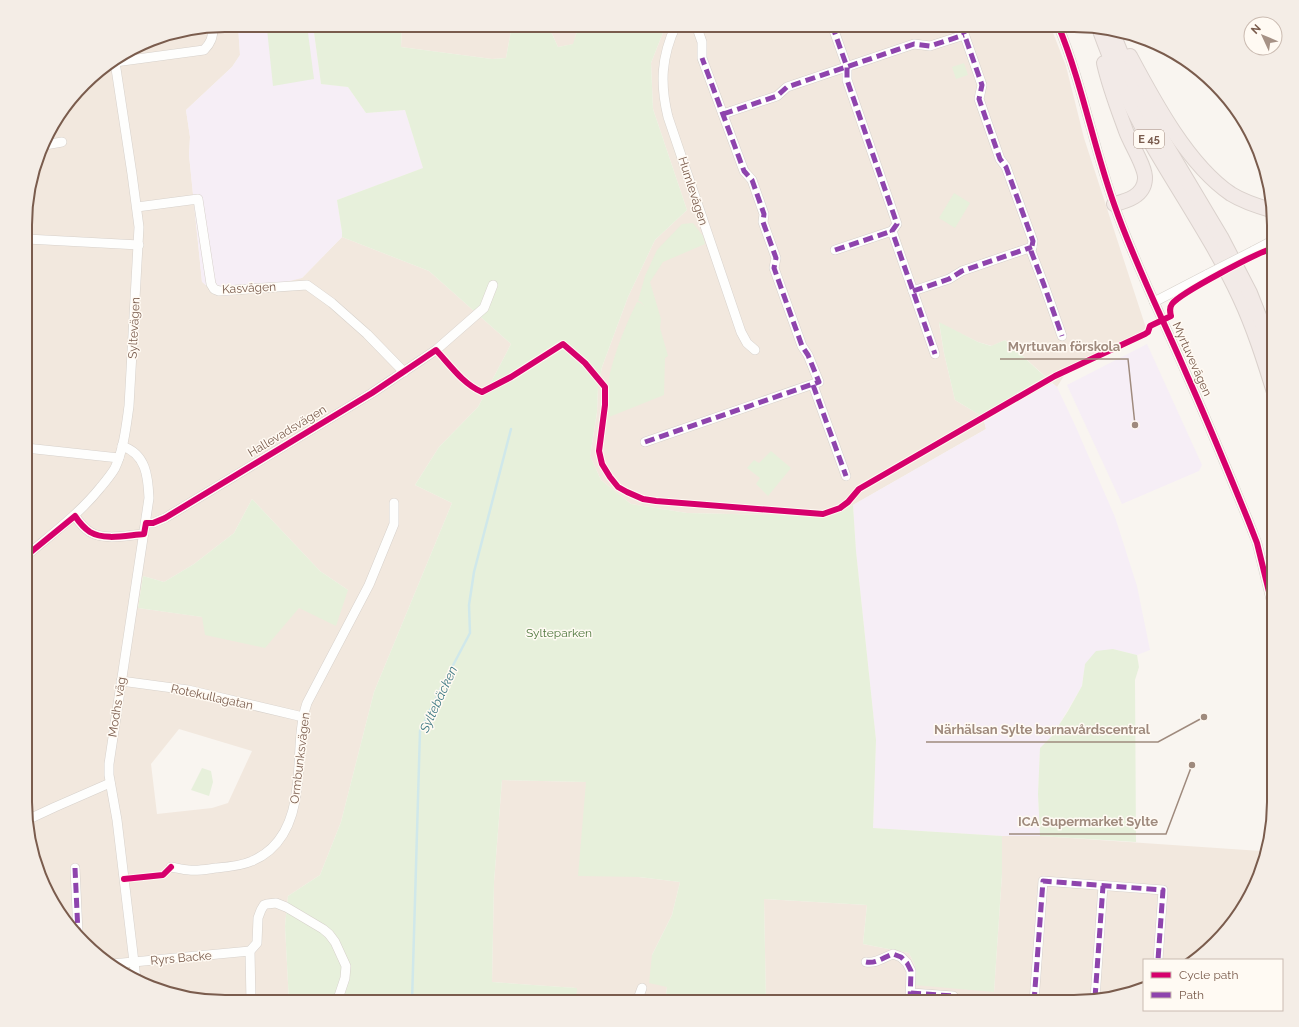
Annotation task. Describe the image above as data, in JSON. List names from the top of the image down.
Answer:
{
  "streets": {
    "highway": ["E 45"],
    "street": [
      "Humlevägen",
      "Kasvägen",
      "Syltevägen",
      "Myrtuvevägen",
      "Hallevadsvägen",
      "Rotekullagatan",
      "Modhs väg",
      "Ormbunksvägen",
      "Ryrs Backe"
    ]
  },
  "crossings": [
    ["Kasvägen", "Syltevägen"],
    ["Kasvägen", "Hallevadsvägen"],
    ["Syltevägen", "Modhs väg"],
    ["Hallevadsvägen", "Modhs väg"],
    ["Rotekullagatan", "Modhs väg"],
    ["Rotekullagatan", "Ormbunksvägen"],
    ["Modhs väg", "Ryrs Backe"]
  ],
  "water": ["Syltebäcken"],
  "parks": ["Sylteparken"],
  "places": ["Myrtuvan förskola", "Närhälsan Sylte barnavårdscentral", "ICA Supermarket Sylte"],
  "legend": ["Cycle path", "Path"],
  "north": "top left"
}
